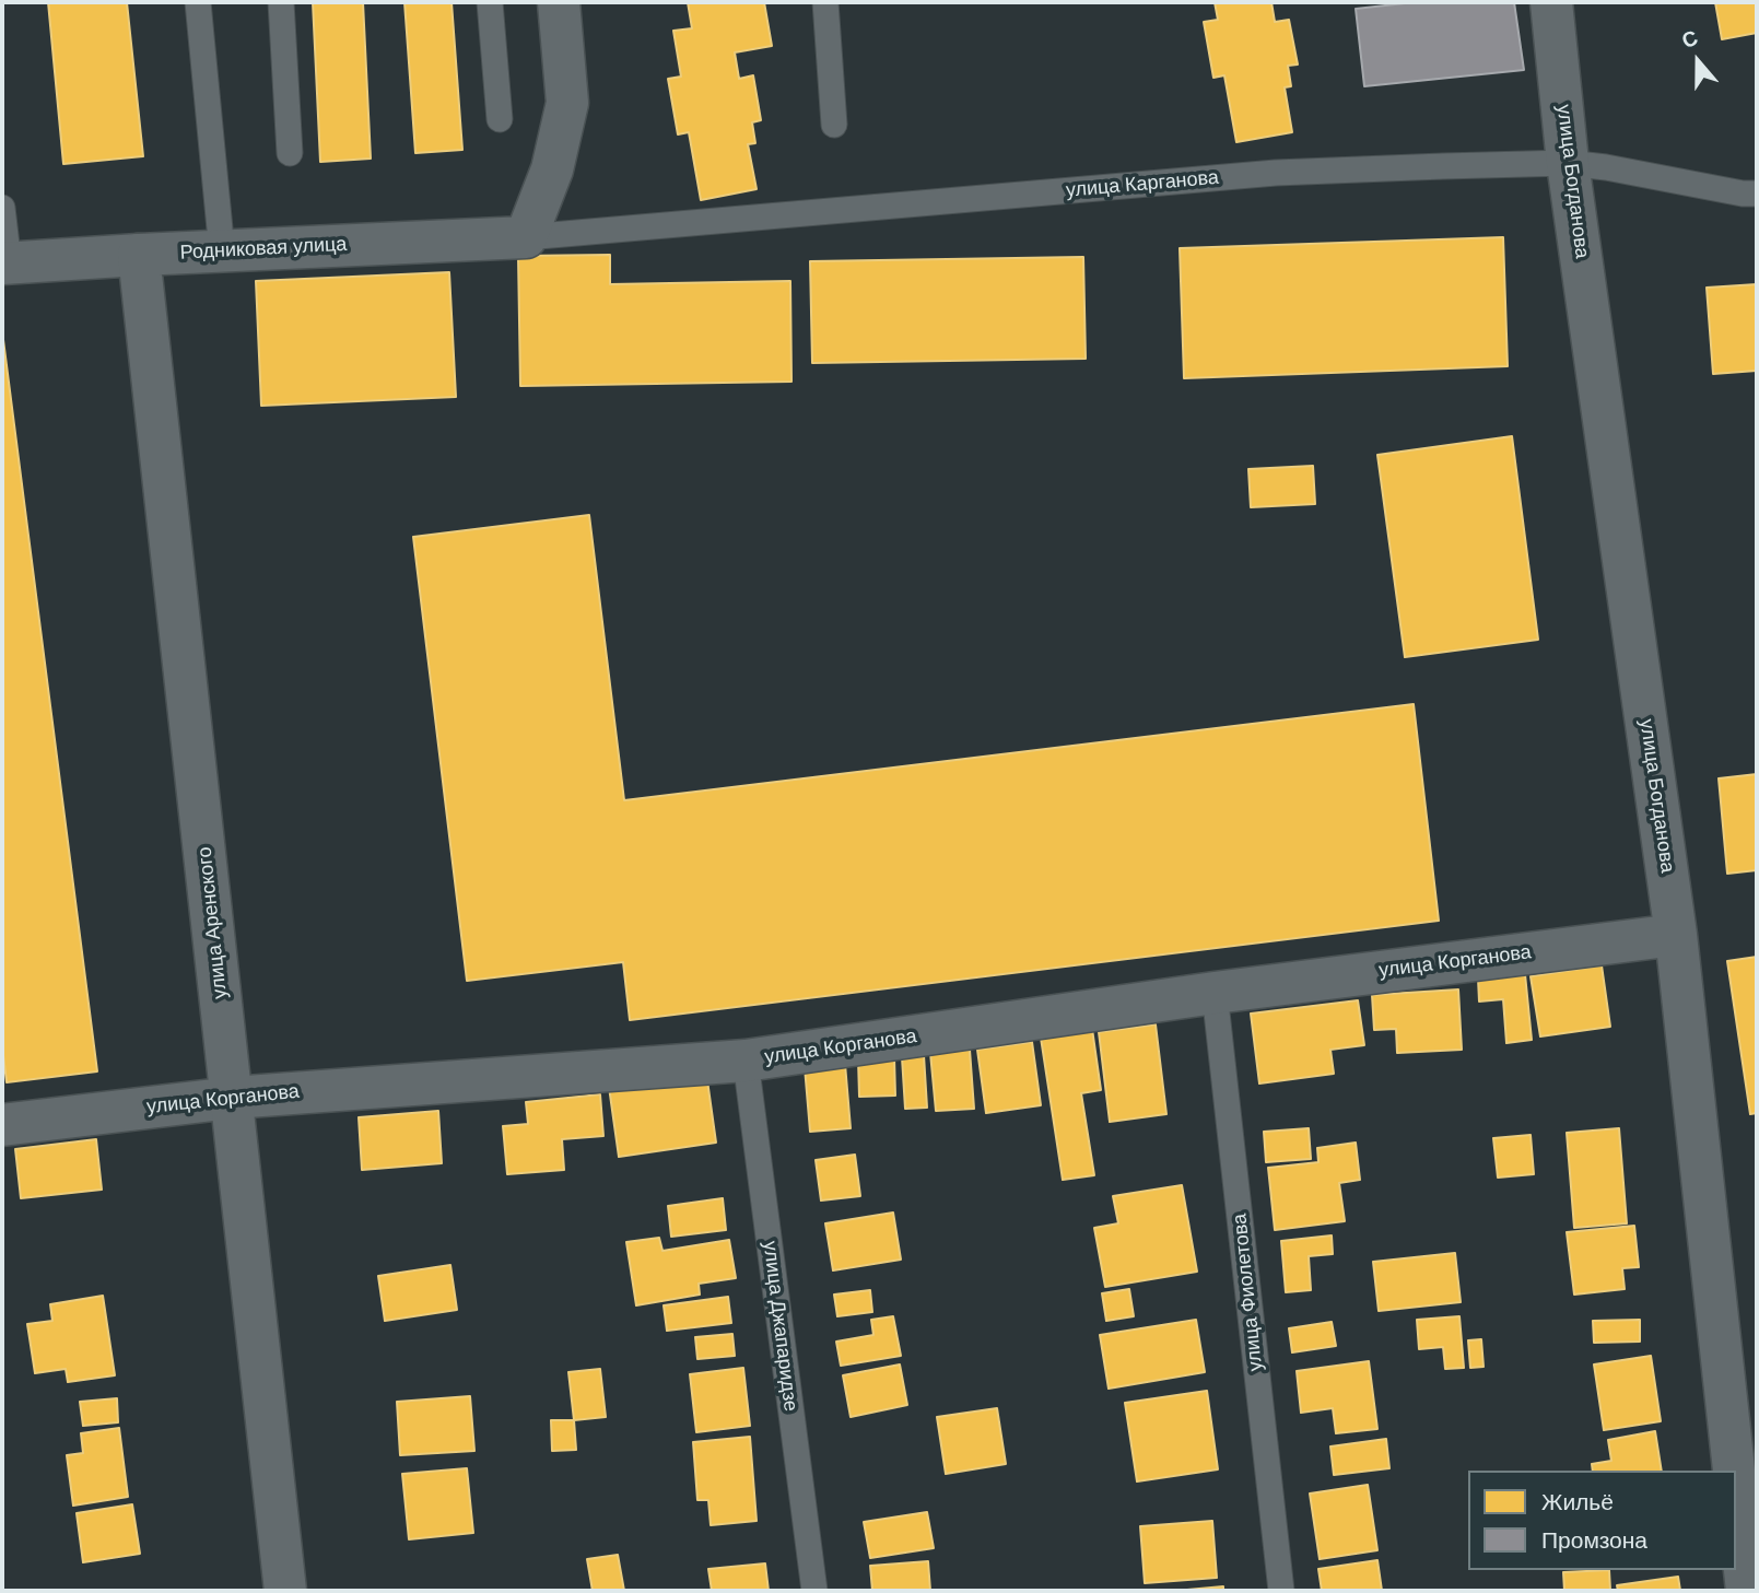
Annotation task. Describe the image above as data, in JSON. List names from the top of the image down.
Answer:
{
  "streets": {
    "street": [
      "улица Богданова",
      "Родниковая улица",
      "улица Аренского",
      "улица Корганова"
    ],
    "lane": ["улица Карганова", "улица Фиолетова", "улица Джапаридзе"]
  },
  "crossings": [
    ["улица Богданова", "улица Карганова"],
    ["улица Богданова", "улица Корганова"],
    ["улица Карганова", "Родниковая улица"],
    ["Родниковая улица", "улица Аренского"],
    ["улица Аренского", "улица Корганова"],
    ["улица Корганова", "улица Фиолетова"],
    ["улица Корганова", "улица Джапаридзе"]
  ],
  "legend": ["Жильё", "Промзона"],
  "north": "top"
}
